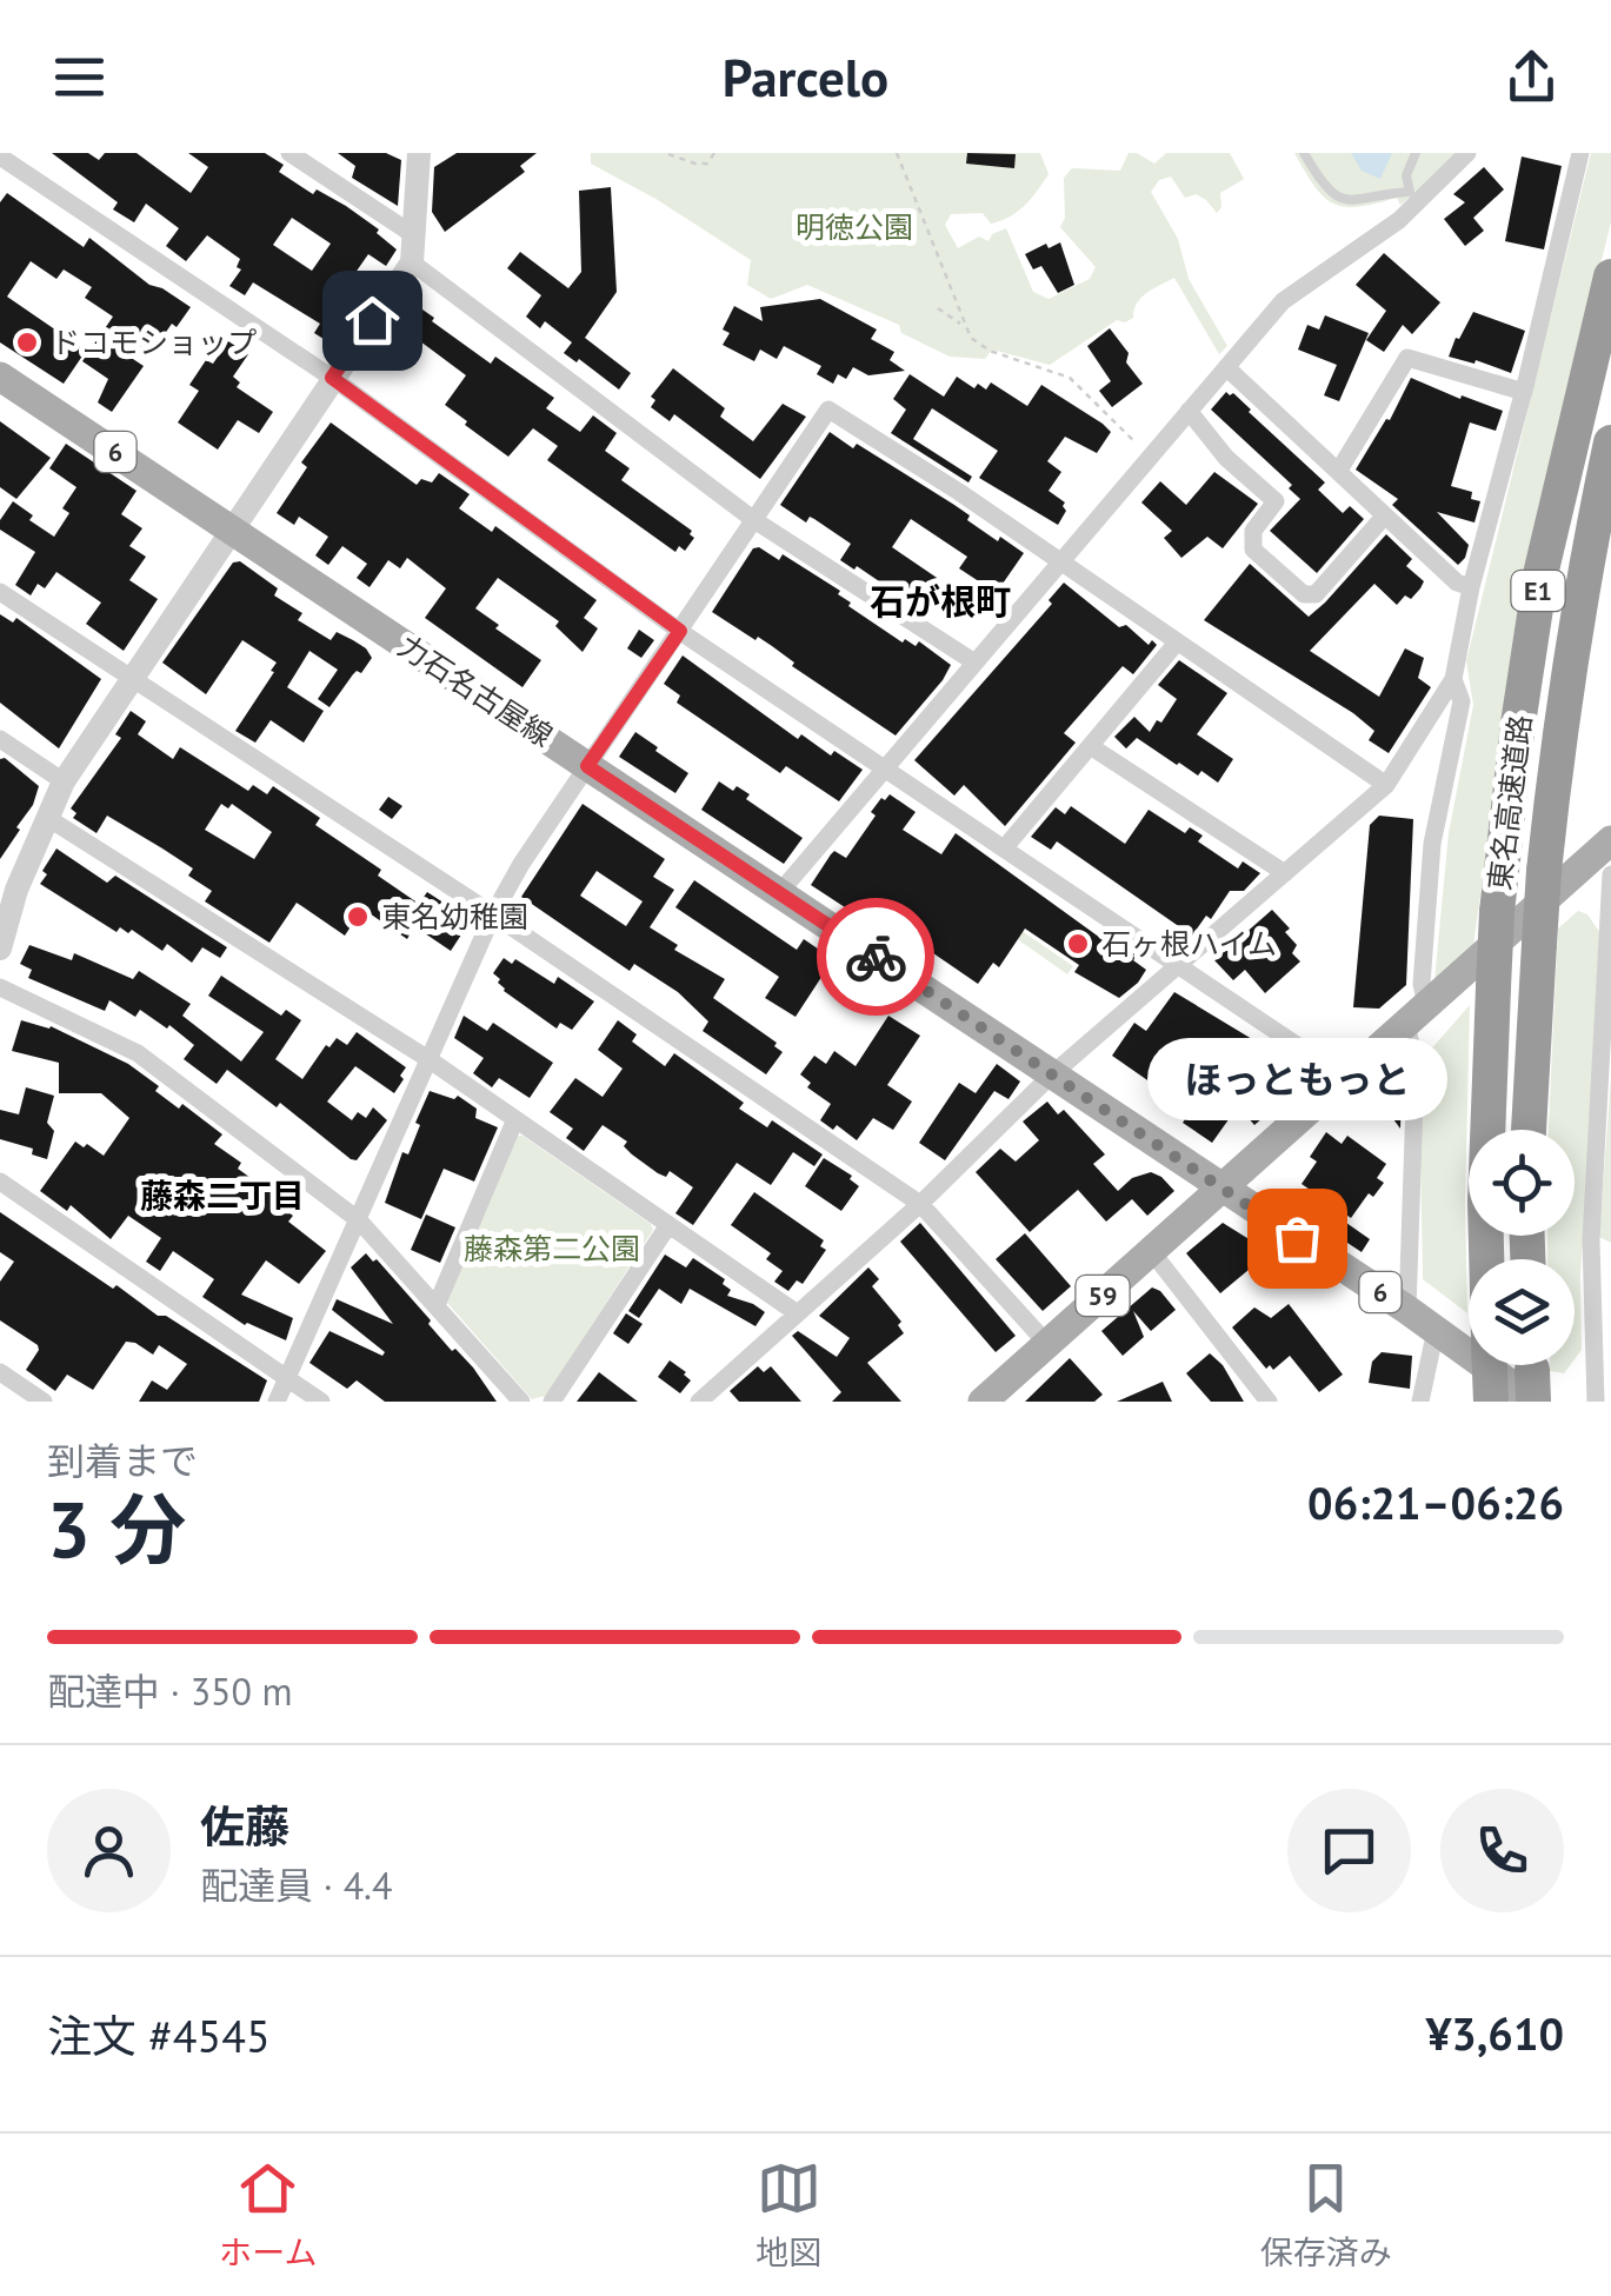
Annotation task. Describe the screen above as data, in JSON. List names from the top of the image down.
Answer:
{
  "streets": {
    "highway": ["E1", "東名高速道路"],
    "main road": ["6", "力石名古屋線", "59"]
  },
  "crossings": [
    ["力石名古屋線", "59"]
  ],
  "districts": ["石が根町", "藤森二丁目"],
  "parks": ["明徳公園", "藤森第二公園"],
  "places": [
    "ドコモショップ",
    "東名幼稚園",
    "石ヶ根ハイム",
    "ほっともっと"
  ],
  "page": {
    "header": "Parcelo",
    "bubble": "ほっともっと",
    "heading": ["3 分", "到着まで", "06:21–06:26"],
    "panel": [
      "佐藤",
      "配達員 · 4.4",
      "注文 #4545",
      "¥3,610"
    ],
    "bar": "配達中 · 350 m",
    "tabs": ["ホーム", "地図", "保存済み"]
  }
}
